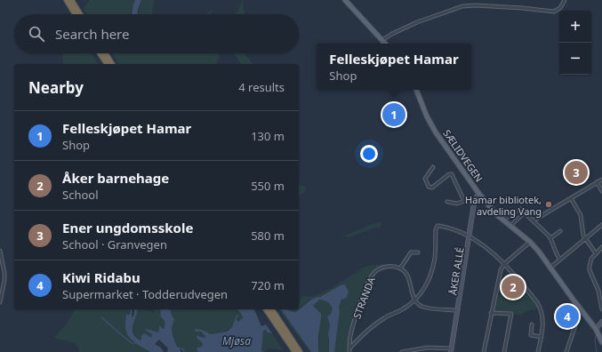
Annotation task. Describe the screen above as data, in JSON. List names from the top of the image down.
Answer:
{
  "streets": {
    "main road": ["SÆLIDVEGEN"],
    "street": ["ÅKER ALLÉ", "STRANDA"]
  },
  "crossings": [
    ["SÆLIDVEGEN", "ÅKER ALLÉ"]
  ],
  "water": ["Mjøsa"],
  "places": ["Hamar bibliotek, avdeling Vang"],
  "page": {
    "map_buttons": ["+", "−"],
    "search": "Search here",
    "popup": ["Felleskjøpet Hamar", "Shop"],
    "heading": ["Nearby", "4 results"],
    "pins": [
      "1",
      "3",
      "2",
      "4"
    ],
    "list": [
      {
        "mark": "1",
        "name": "Felleskjøpet Hamar",
        "note": "Shop",
        "value": "130 m"
      },
      {
        "mark": "2",
        "name": "Åker barnehage",
        "note": "School",
        "value": "550 m"
      },
      {
        "mark": "3",
        "name": "Ener ungdomsskole",
        "note": "School · Granvegen",
        "value": "580 m"
      },
      {
        "mark": "4",
        "name": "Kiwi Ridabu",
        "note": "Supermarket · Todderudvegen",
        "value": "720 m"
      }
    ]
  }
}
